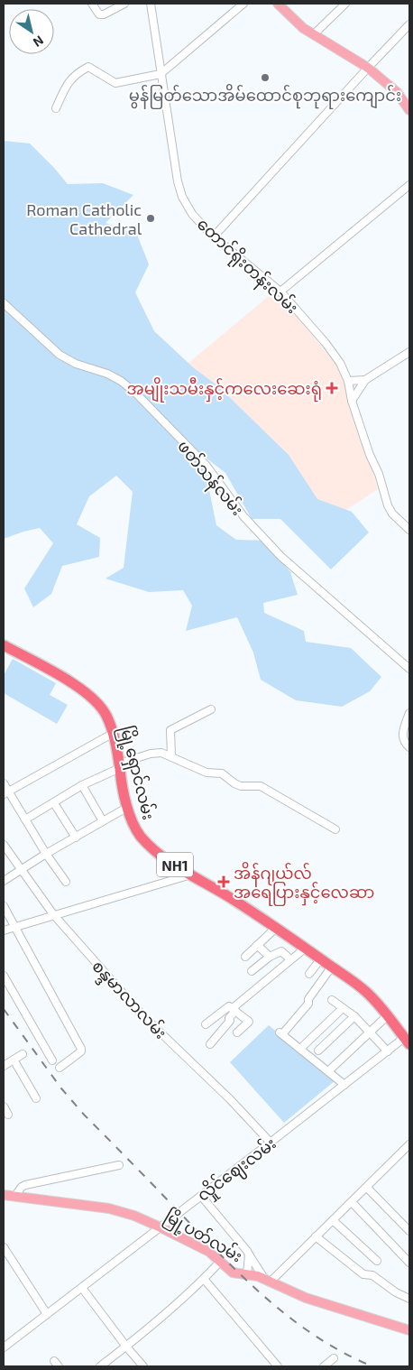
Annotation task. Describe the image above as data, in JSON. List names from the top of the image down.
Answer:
{
  "streets": {
    "highway": ["မြို့ရှောင်လမ်း", "NH1"],
    "main road": ["မြို့ပတ်လမ်း"],
    "street": [
      "တောင်ရိုးတန်းလမ်း",
      "ဖတ်သန်လမ်း",
      "စန္ဒမာလာလမ်း",
      "လှိုင်ဈေးလမ်း"
    ]
  },
  "crossings": [
    ["မြို့ရှောင်လမ်း", "လှိုင်ဈေးလမ်း"],
    ["စန္ဒမာလာလမ်း", "လှိုင်ဈေးလမ်း"],
    ["လှိုင်ဈေးလမ်း", "မြို့ပတ်လမ်း"]
  ],
  "places": {
    "other": ["မွန်မြတ်သောအိမ်ထောင်စုဘုရားကျောင်း", "Roman Catholic Cathedral"],
    "health": ["အမျိုးသမီးနှင့်ကလေးဆေးရုံ", "အိန်ဂျယ်လ် အရေပြားနှင့်လေဆာ"]
  },
  "north": "bottom right"
}
